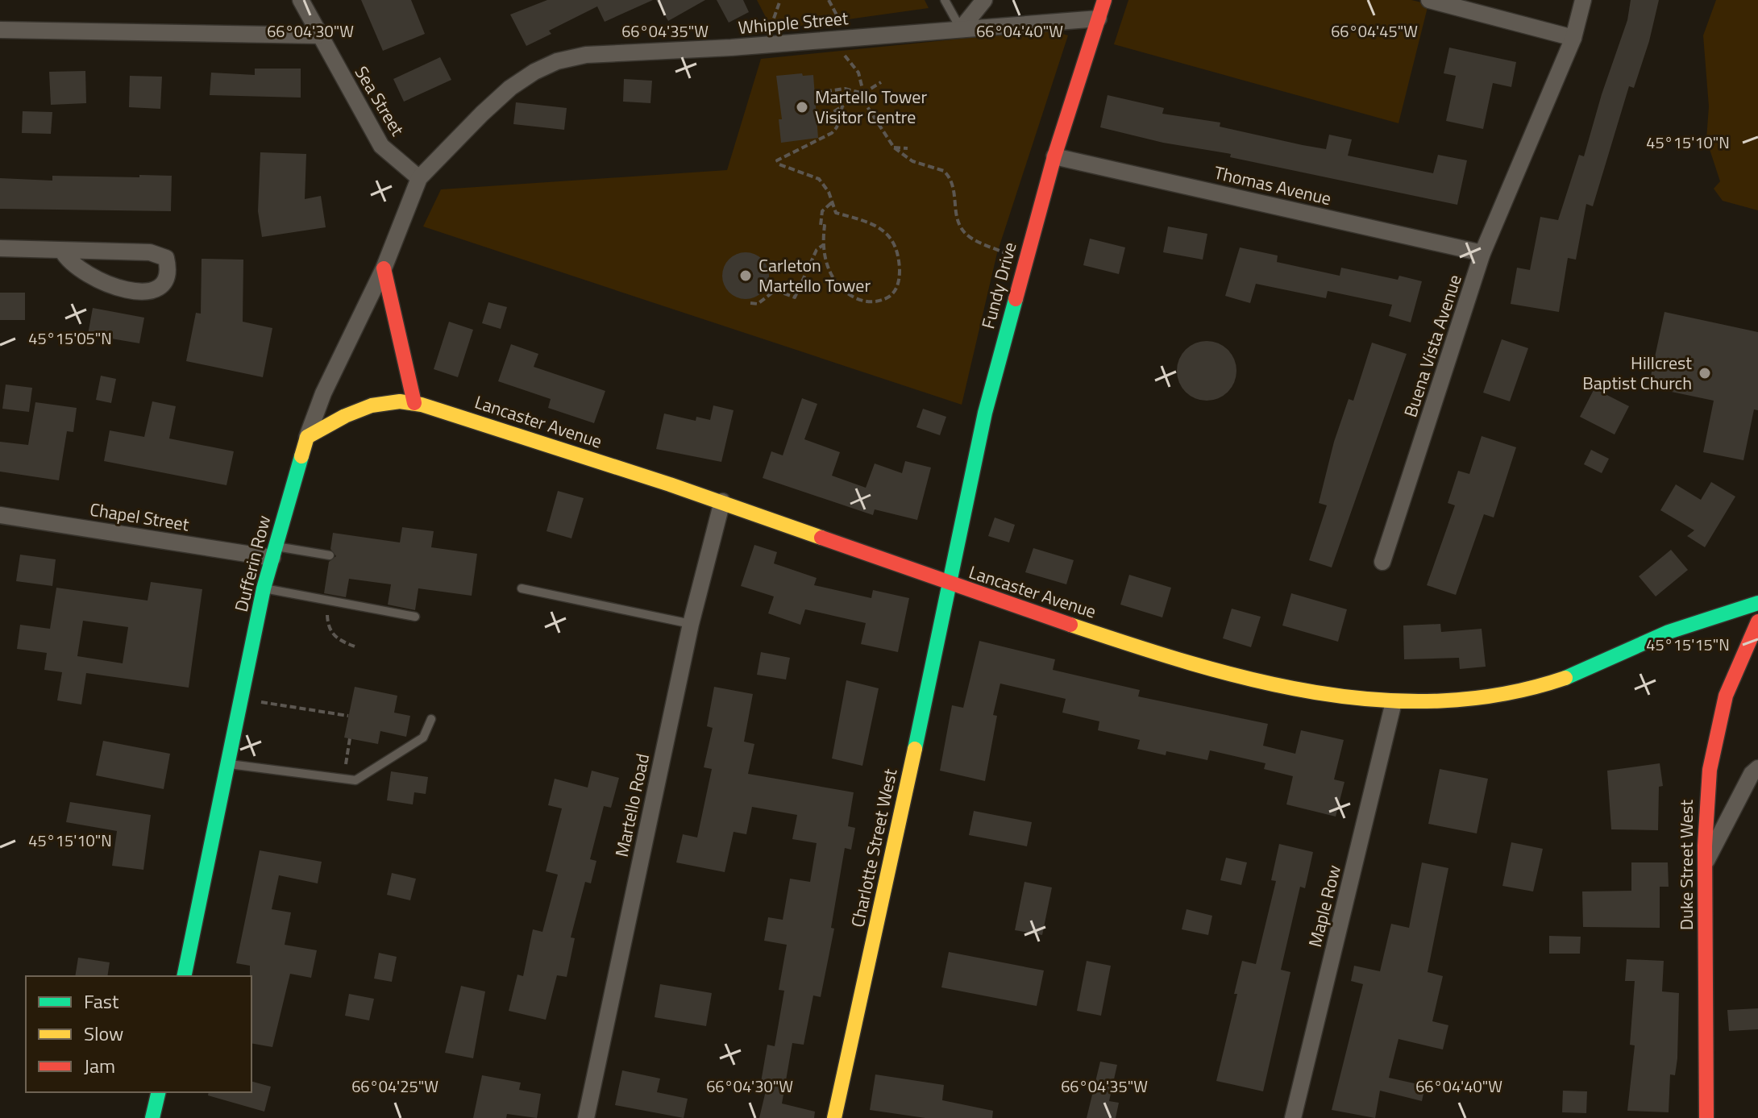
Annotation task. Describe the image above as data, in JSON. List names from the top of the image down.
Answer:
{
  "streets": {
    "street": [
      "Whipple Street",
      "Sea Street",
      "Thomas Avenue",
      "Fundy Drive",
      "Buena Vista Avenue",
      "Lancaster Avenue",
      "Chapel Street",
      "Dufferin Row",
      "Martello Road",
      "Charlotte Street West",
      "Duke Street West",
      "Maple Row"
    ]
  },
  "crossings": [
    ["Whipple Street", "Sea Street"],
    ["Whipple Street", "Fundy Drive"],
    ["Whipple Street", "Dufferin Row"],
    ["Sea Street", "Dufferin Row"],
    ["Thomas Avenue", "Fundy Drive"],
    ["Thomas Avenue", "Buena Vista Avenue"],
    ["Fundy Drive", "Lancaster Avenue"],
    ["Fundy Drive", "Charlotte Street West"],
    ["Lancaster Avenue", "Dufferin Row"],
    ["Lancaster Avenue", "Martello Road"],
    ["Lancaster Avenue", "Charlotte Street West"],
    ["Lancaster Avenue", "Maple Row"],
    ["Chapel Street", "Dufferin Row"]
  ],
  "places": ["Martello Tower Visitor Centre", "Carleton Martello Tower", "Hillcrest Baptist Church"],
  "legend": ["Fast", "Slow", "Jam"],
  "coordinates": [
    "66°04'30\"W",
    "66°04'35\"W",
    "66°04'40\"W",
    "66°04'45\"W",
    "45°15'10\"N",
    "45°15'05\"N",
    "45°15'15\"N",
    "66°04'25\"W"
  ]
}
